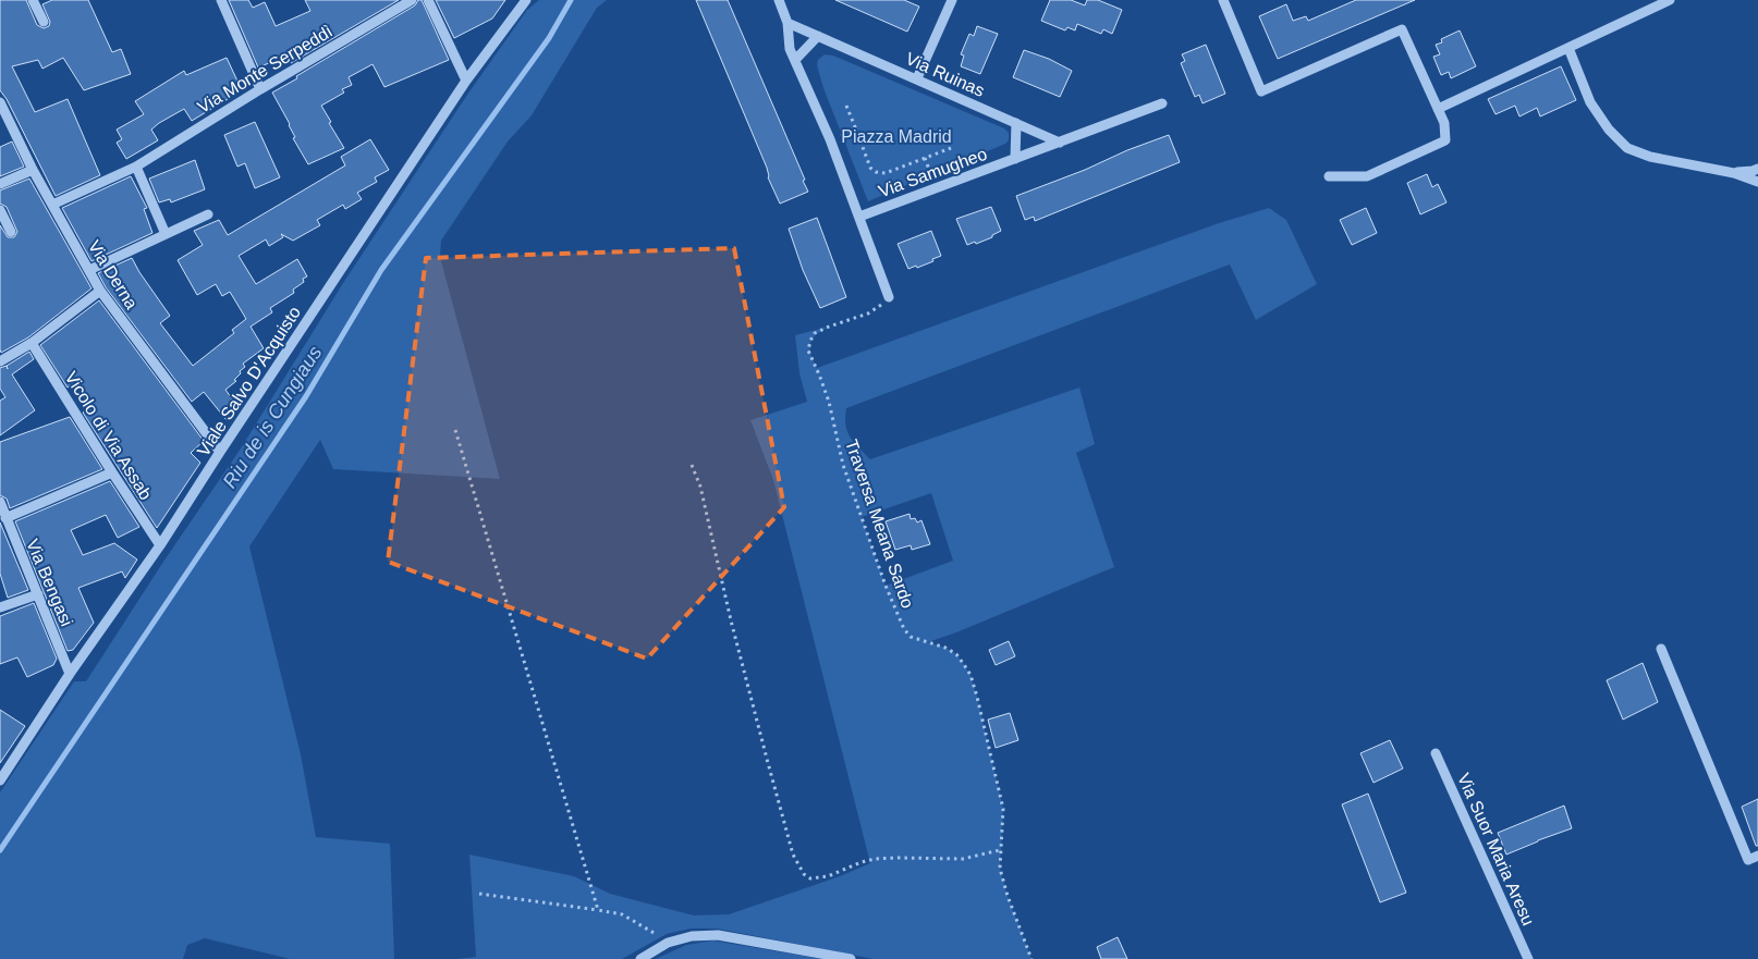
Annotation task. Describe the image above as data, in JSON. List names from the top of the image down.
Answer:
{
  "streets": {
    "street": [
      "Via Monte Serpeddì",
      "Via Ruinas",
      "Via Samugheo",
      "Via Derna",
      "Viale Salvo D'Acquisto",
      "Vicolo di Via Assab",
      "Via Bengasi",
      "Via Suor Maria Aresu"
    ],
    "path": ["Traversa Meana Sardo"]
  },
  "crossings": [
    ["Via Monte Serpeddì", "Via Derna"],
    ["Via Ruinas", "Via Samugheo"],
    ["Via Derna", "Viale Salvo D'Acquisto"],
    ["Viale Salvo D'Acquisto", "Vicolo di Via Assab"],
    ["Viale Salvo D'Acquisto", "Via Bengasi"]
  ],
  "water": ["Riu de is Cungiaus"],
  "parks": ["Piazza Madrid"]
}
